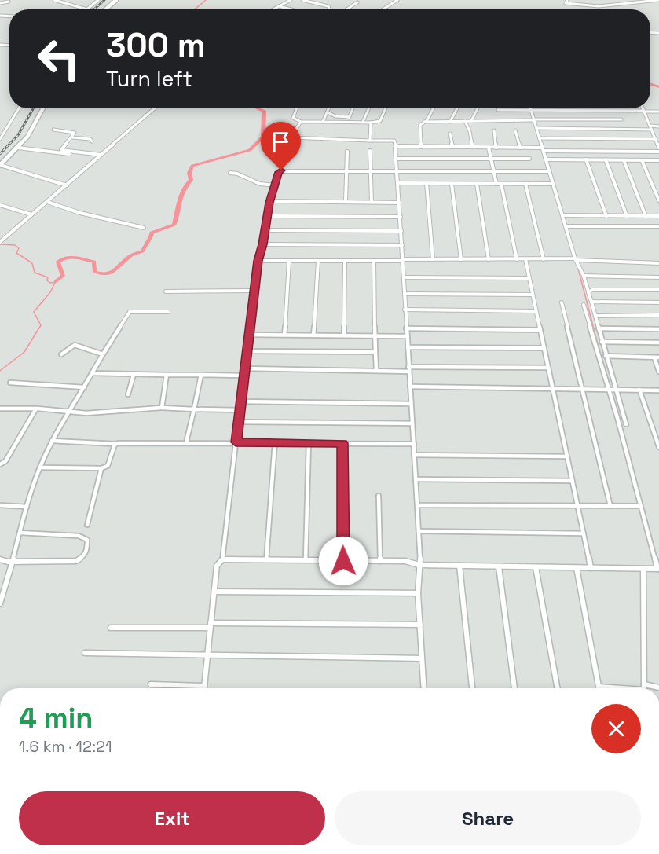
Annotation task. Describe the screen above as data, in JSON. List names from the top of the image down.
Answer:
{
  "page": {
    "turn": ["300 m", "Turn left"],
    "heading": ["4 min", "1.6 km · 12:21"],
    "buttons": ["Exit", "Share"]
  }
}
